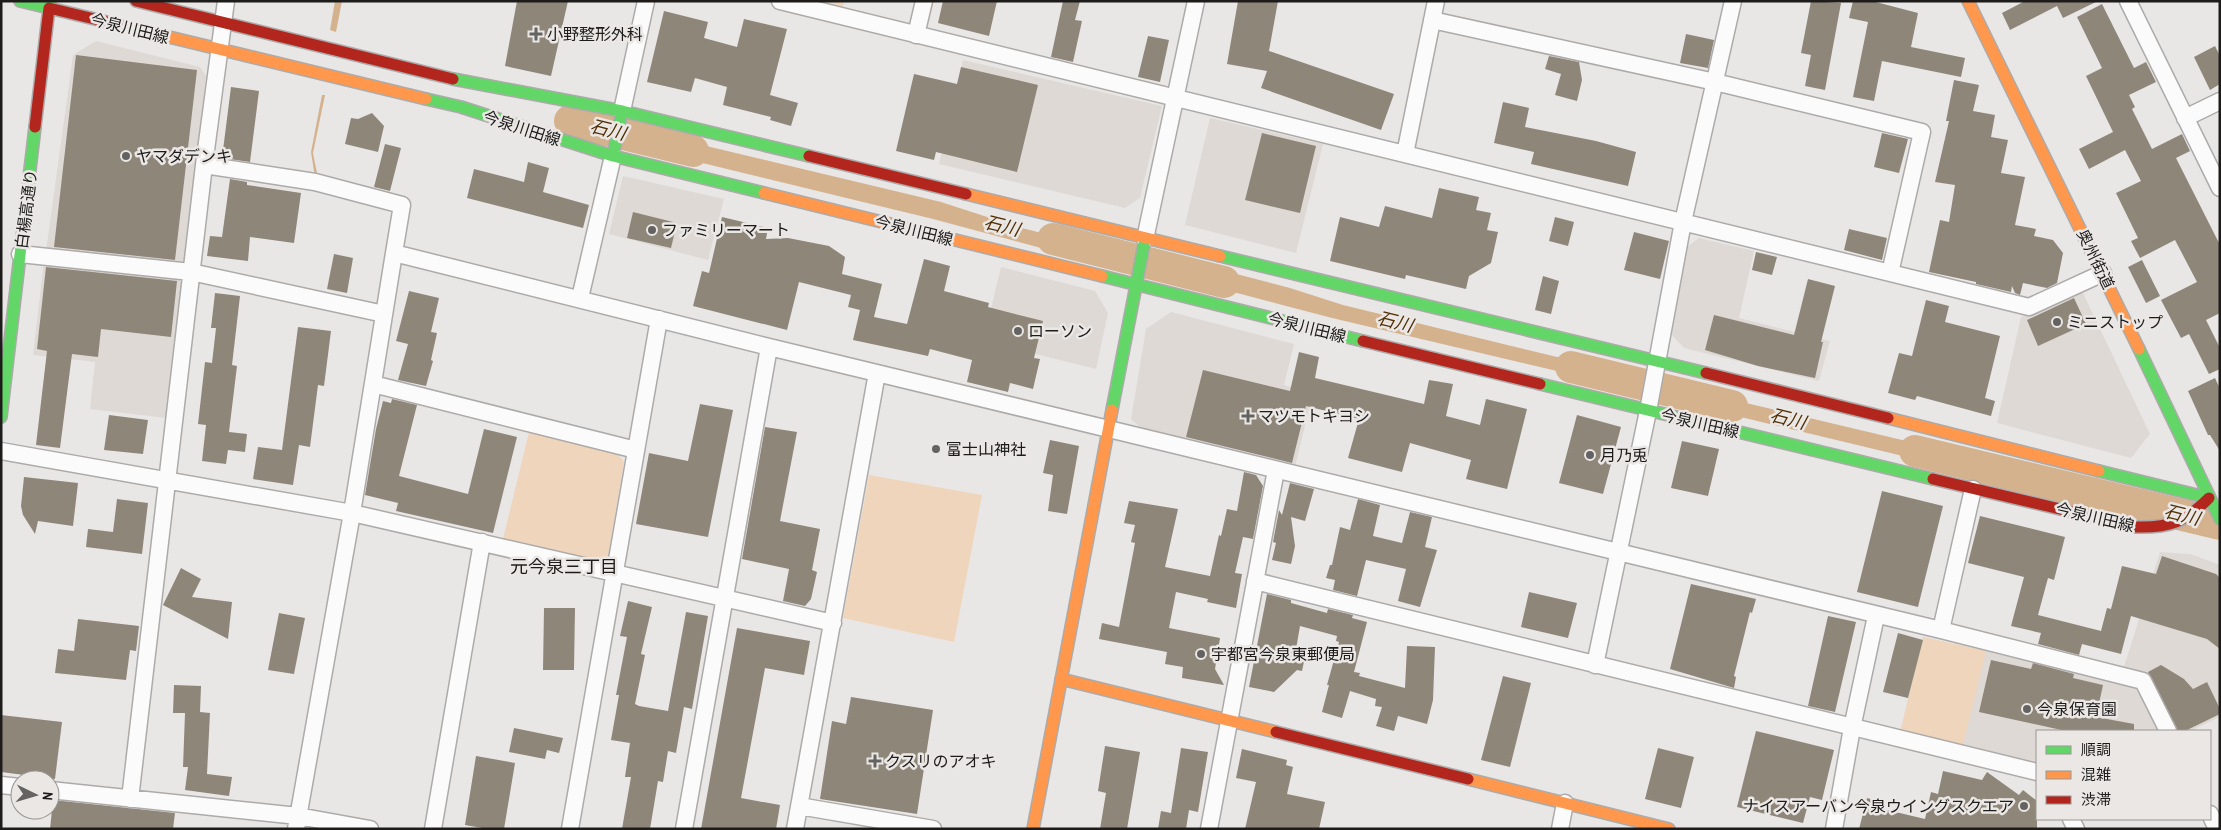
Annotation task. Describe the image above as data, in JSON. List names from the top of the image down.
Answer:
{
  "streets": {
    "street": ["今泉川田線", "白楊高通り", "奥州街道"]
  },
  "crossings": [
    ["今泉川田線", "白楊高通り"],
    ["今泉川田線", "奥州街道"]
  ],
  "districts": ["元今泉三丁目"],
  "water": ["石川"],
  "places": {
    "health": ["小野整形外科", "マツモトキヨシ", "クスリのアオキ"],
    "other": [
      "ヤマダデンキ",
      "ファミリーマート",
      "ミニストップ",
      "ローソン",
      "富士山神社",
      "月乃兎",
      "宇都宮今泉東郵便局",
      "今泉保育園",
      "ナイスアーバン今泉ウイングスクエア"
    ]
  },
  "legend": ["順調", "混雑", "渋滞"],
  "north": "right"
}
